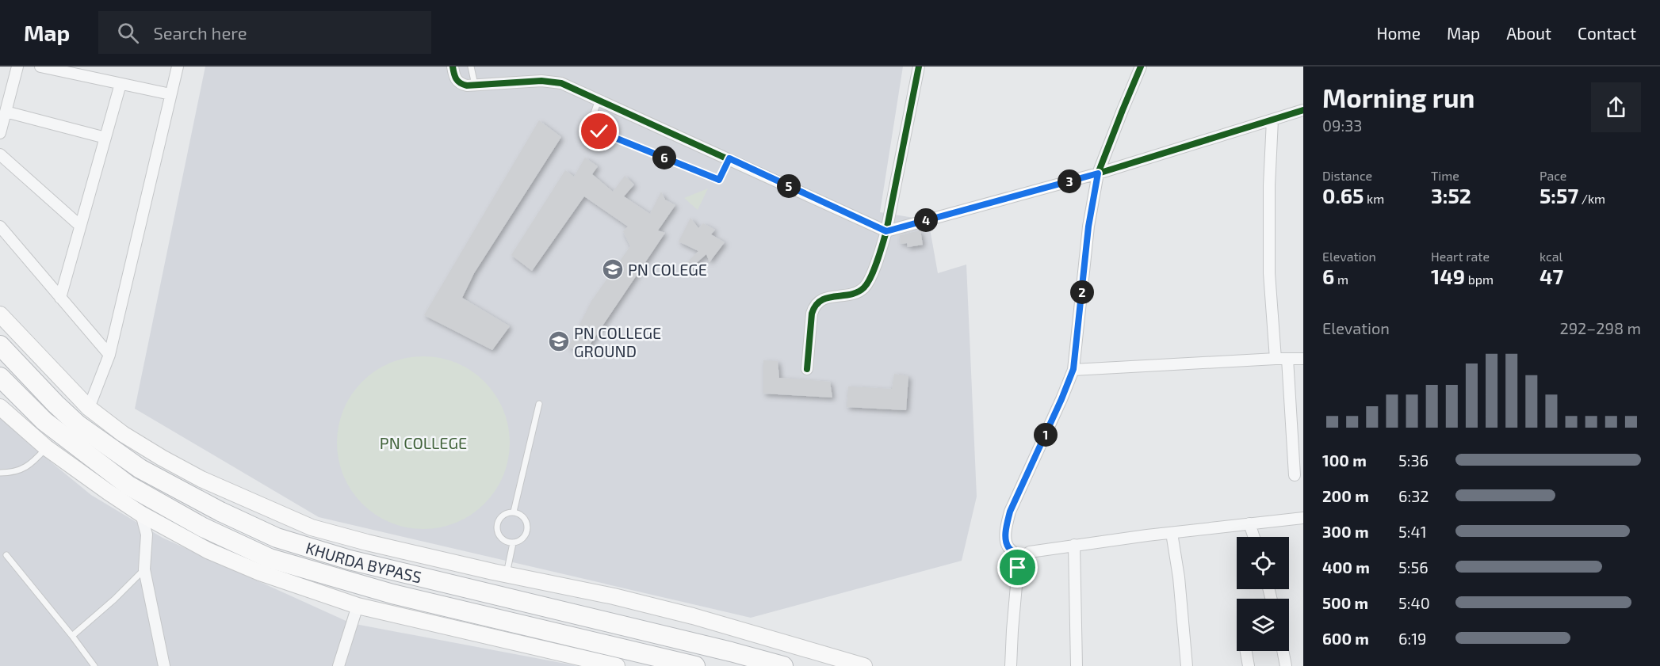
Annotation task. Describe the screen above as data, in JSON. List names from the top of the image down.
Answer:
{
  "streets": {
    "highway": ["KHURDA BYPASS"]
  },
  "parks": ["PN COLLEGE"],
  "places": {
    "school or university": ["PN COLEGE", "PN COLLEGE GROUND"]
  },
  "page": {
    "header": "Map",
    "search": "Search here",
    "nav": [
      "Home",
      "Map",
      "About",
      "Contact"
    ],
    "heading": ["Morning run", "09:33"],
    "pins": [
      "6",
      "3",
      "5",
      "4",
      "2",
      "1"
    ],
    "stats": [
      ["Distance", "0.65 km"],
      ["Time", "3:52"],
      ["Pace", "5:57 /km"],
      ["Elevation", "6 m"],
      ["Heart rate", "149 bpm"],
      ["kcal", "47"]
    ],
    "chart": ["Elevation", "292–298 m"],
    "list": [
      {
        "name": "100 m",
        "note": "5:36"
      },
      {
        "name": "200 m",
        "note": "6:32"
      },
      {
        "name": "300 m",
        "note": "5:41"
      },
      {
        "name": "400 m",
        "note": "5:56"
      },
      {
        "name": "500 m",
        "note": "5:40"
      },
      {
        "name": "600 m",
        "note": "6:19"
      }
    ]
  }
}
